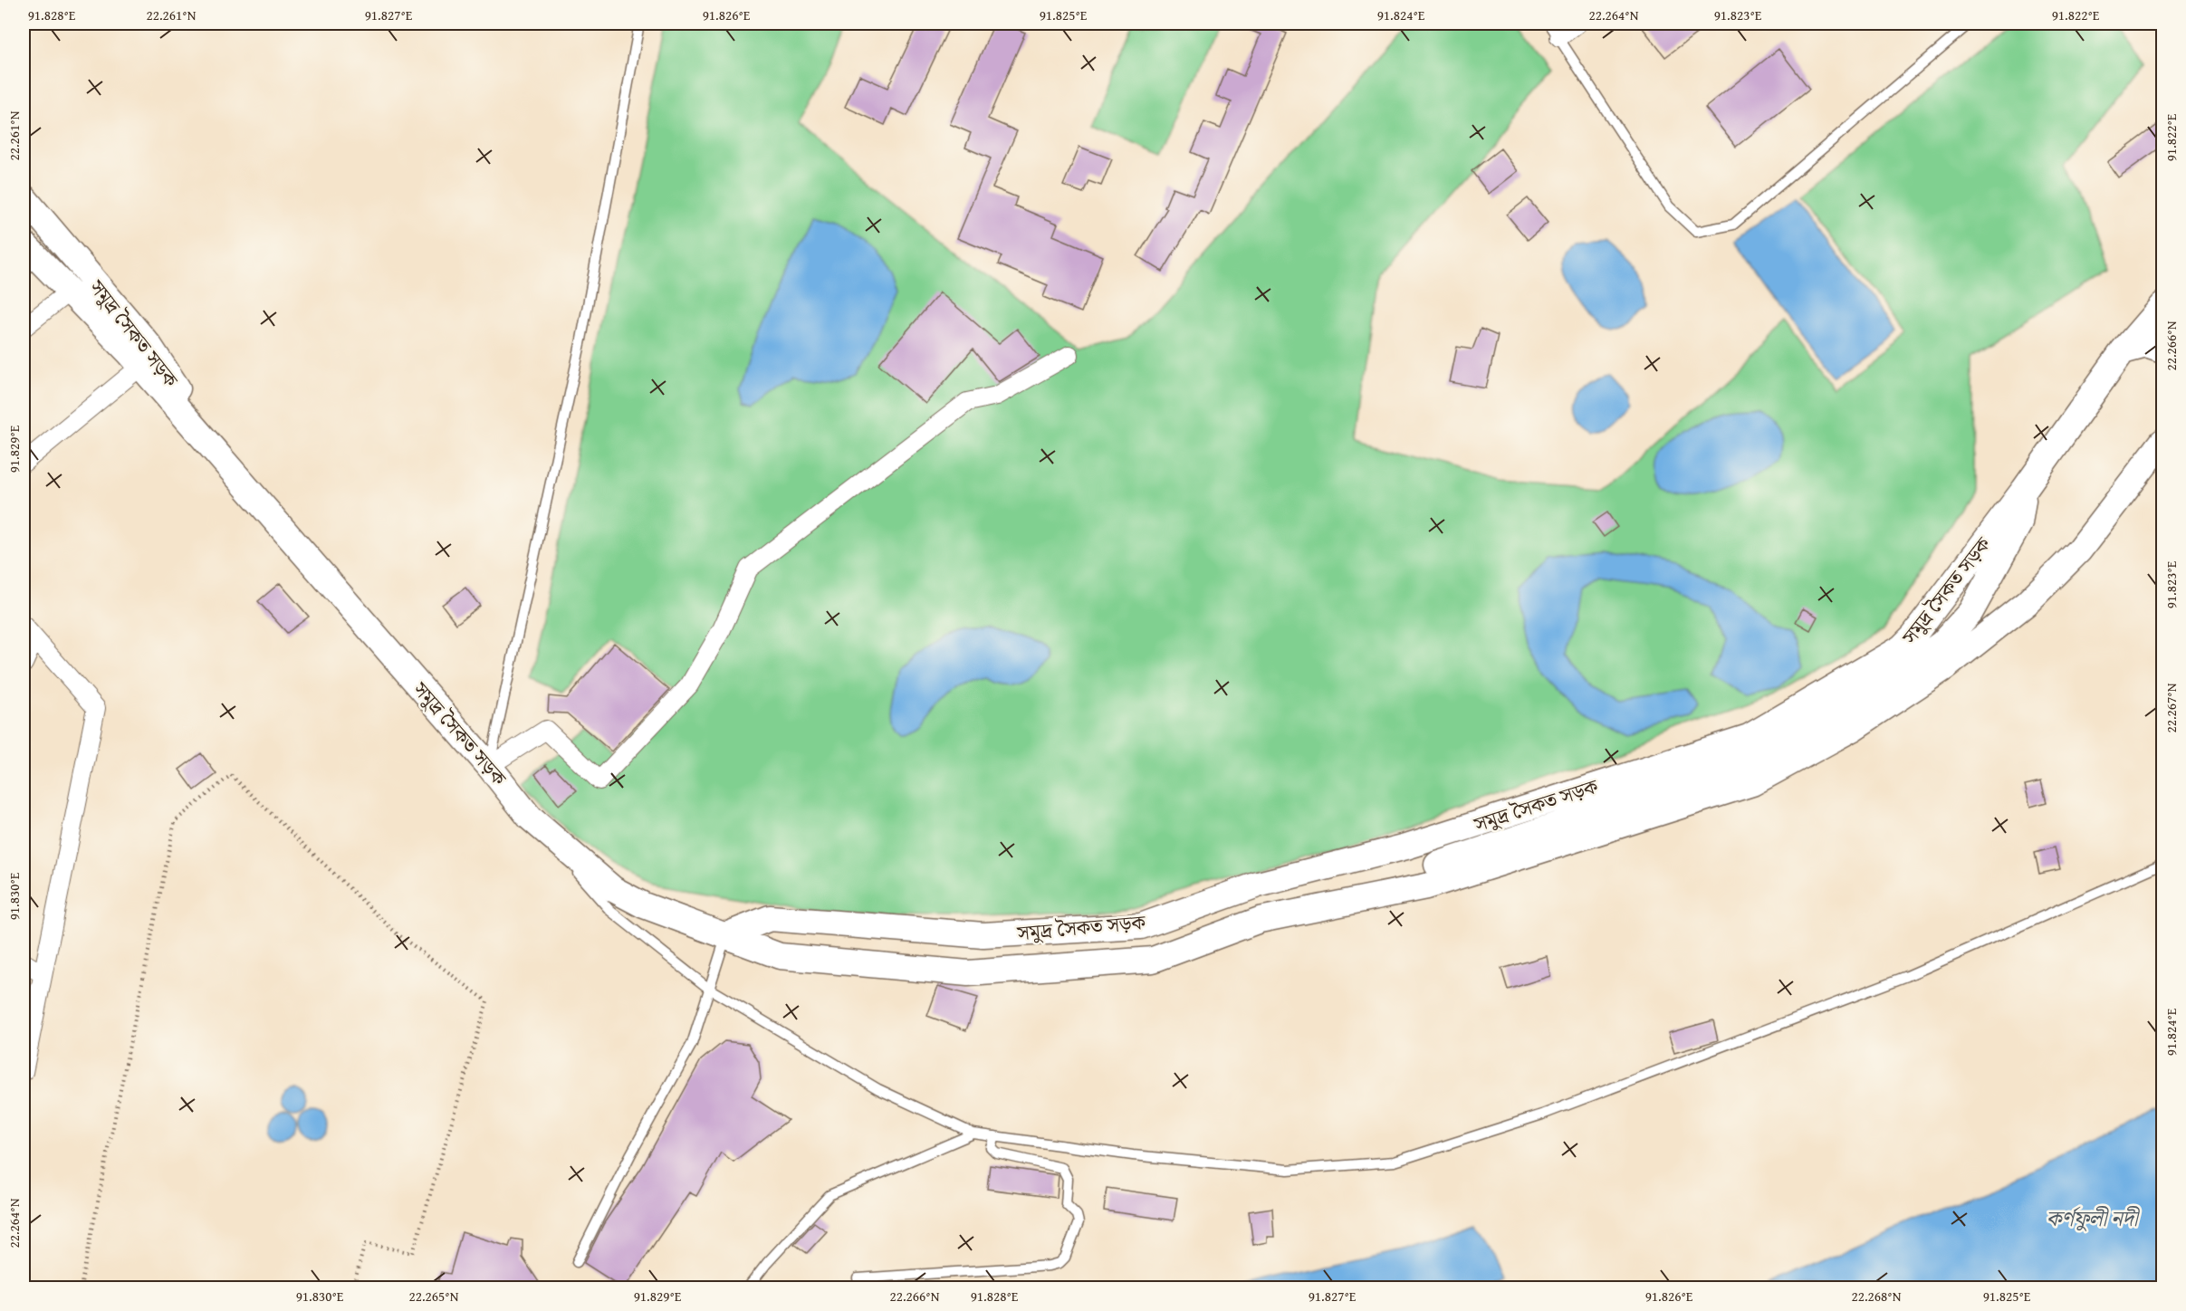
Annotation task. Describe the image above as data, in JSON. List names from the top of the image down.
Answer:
{
  "streets": {
    "main road": ["সমুদ্র সৈকত সড়ক"]
  },
  "water": ["কর্ণফুলী নদী"],
  "coordinates": [
    "91.828°E",
    "22.261°N",
    "91.827°E",
    "91.826°E",
    "91.825°E",
    "91.824°E",
    "22.264°N",
    "91.823°E",
    "91.822°E",
    "22.266°N",
    "91.829°E",
    "22.267°N",
    "91.830°E",
    "22.265°N",
    "22.268°N"
  ]
}
